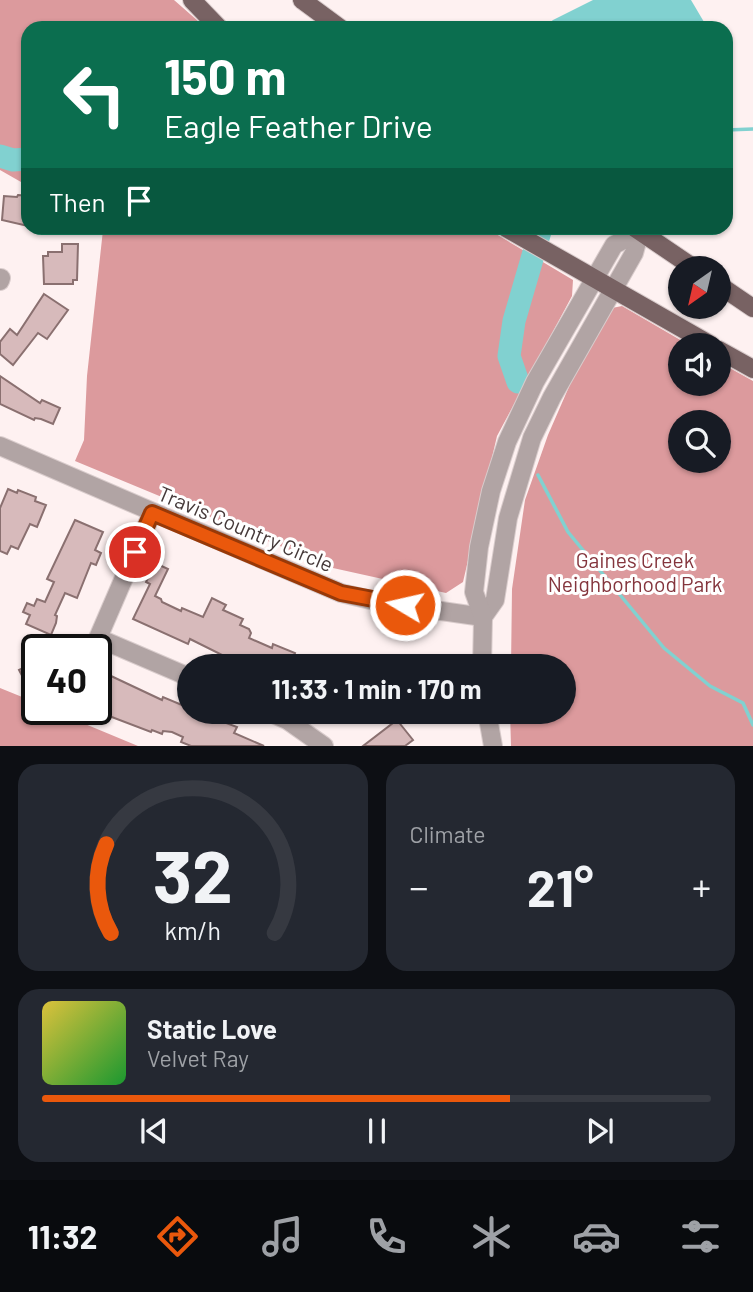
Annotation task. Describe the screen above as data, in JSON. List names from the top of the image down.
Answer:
{
  "streets": {
    "street": ["Travis Country Circle"]
  },
  "parks": ["Gaines Creek Neighborhood Park"],
  "north": "bottom left",
  "page": {
    "turn": ["150 m", "Eagle Feather Drive"],
    "then": "Then",
    "limit": "40",
    "trip": "11:33 · 1 min · 170 m",
    "tile": "Climate",
    "heat": ["−", "21°", "+"],
    "song": ["Static Love", "Velvet Ray"],
    "tabs": "11:32",
    "gauge": ["32", "km/h"]
  }
}
